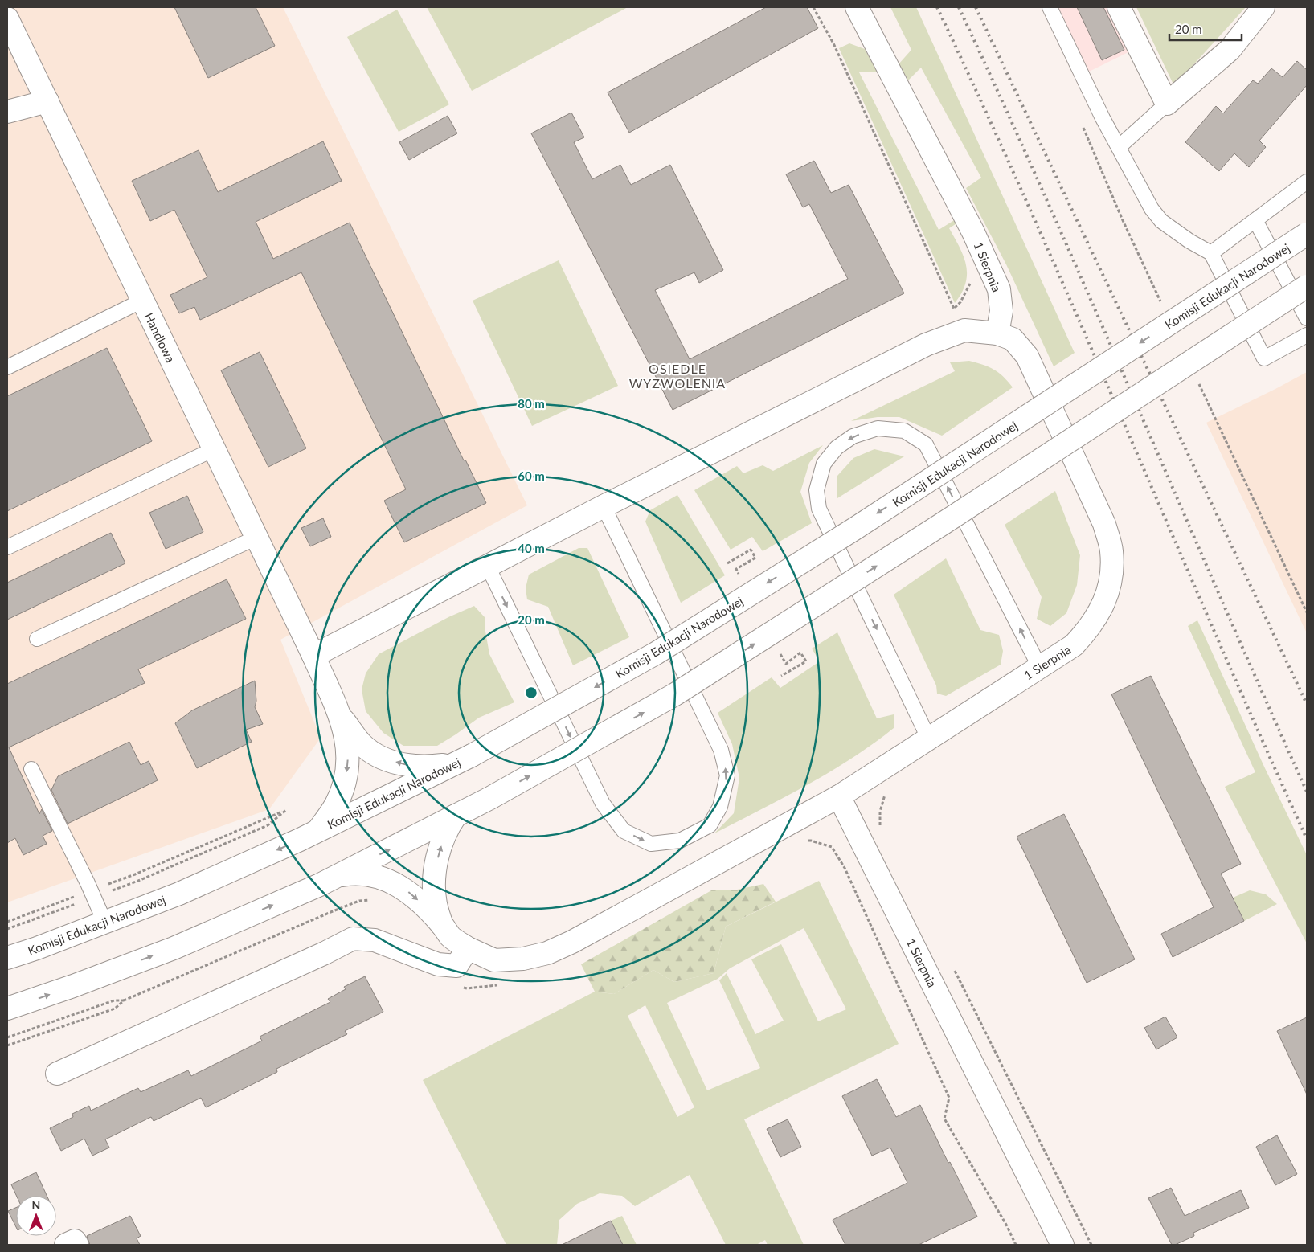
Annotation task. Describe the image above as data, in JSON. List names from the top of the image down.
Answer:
{
  "streets": {
    "street": ["1 Sierpnia", "Komisji Edukacji Narodowej", "Handlowa"]
  },
  "districts": ["OSIEDLE WYZWOLENIA"],
  "scale_bar": "20 m",
  "north": "top",
  "rings": [
    "80 m",
    "60 m",
    "40 m",
    "20 m"
  ]
}
